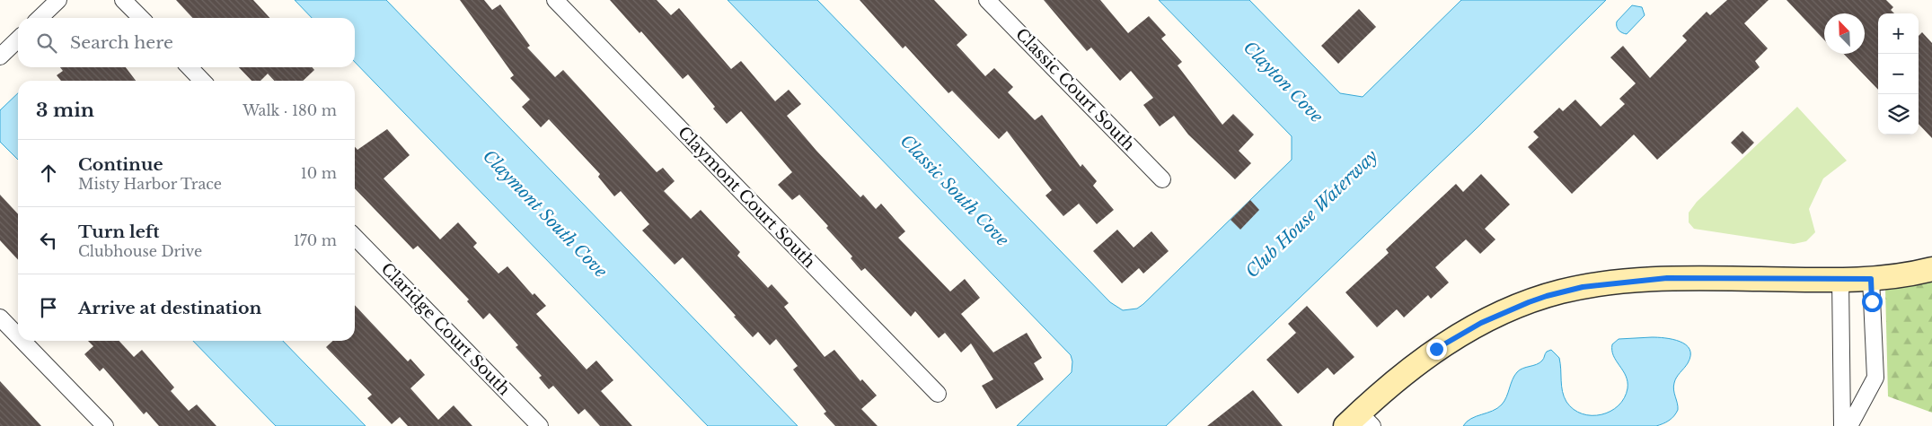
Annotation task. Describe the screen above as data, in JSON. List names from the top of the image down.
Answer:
{
  "streets": {
    "street": ["Classic Court South", "Claymont Court South", "Claridge Court South"]
  },
  "water": [
    "Clayton Cove",
    "Classic South Cove",
    "Claymont South Cove",
    "Club House Waterway"
  ],
  "north": "top left",
  "page": {
    "map_buttons": ["+", "−"],
    "search": "Search here",
    "heading": ["3 min", "Walk · 180 m"],
    "list": [
      ["Continue", "Misty Harbor Trace", "10 m"],
      ["Turn left", "Clubhouse Drive", "170 m"],
      "Arrive at destination"
    ]
  }
}
